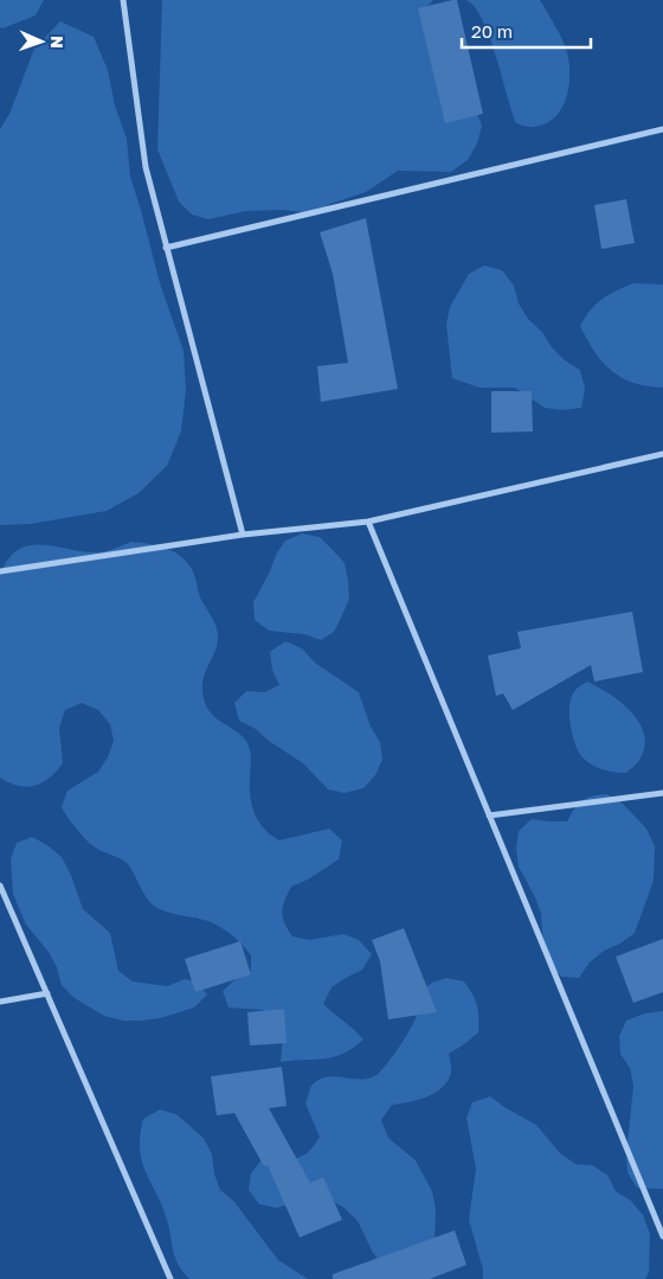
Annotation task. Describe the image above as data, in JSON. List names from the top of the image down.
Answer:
{
  "scale_bar": "20 m",
  "north": "right"
}
